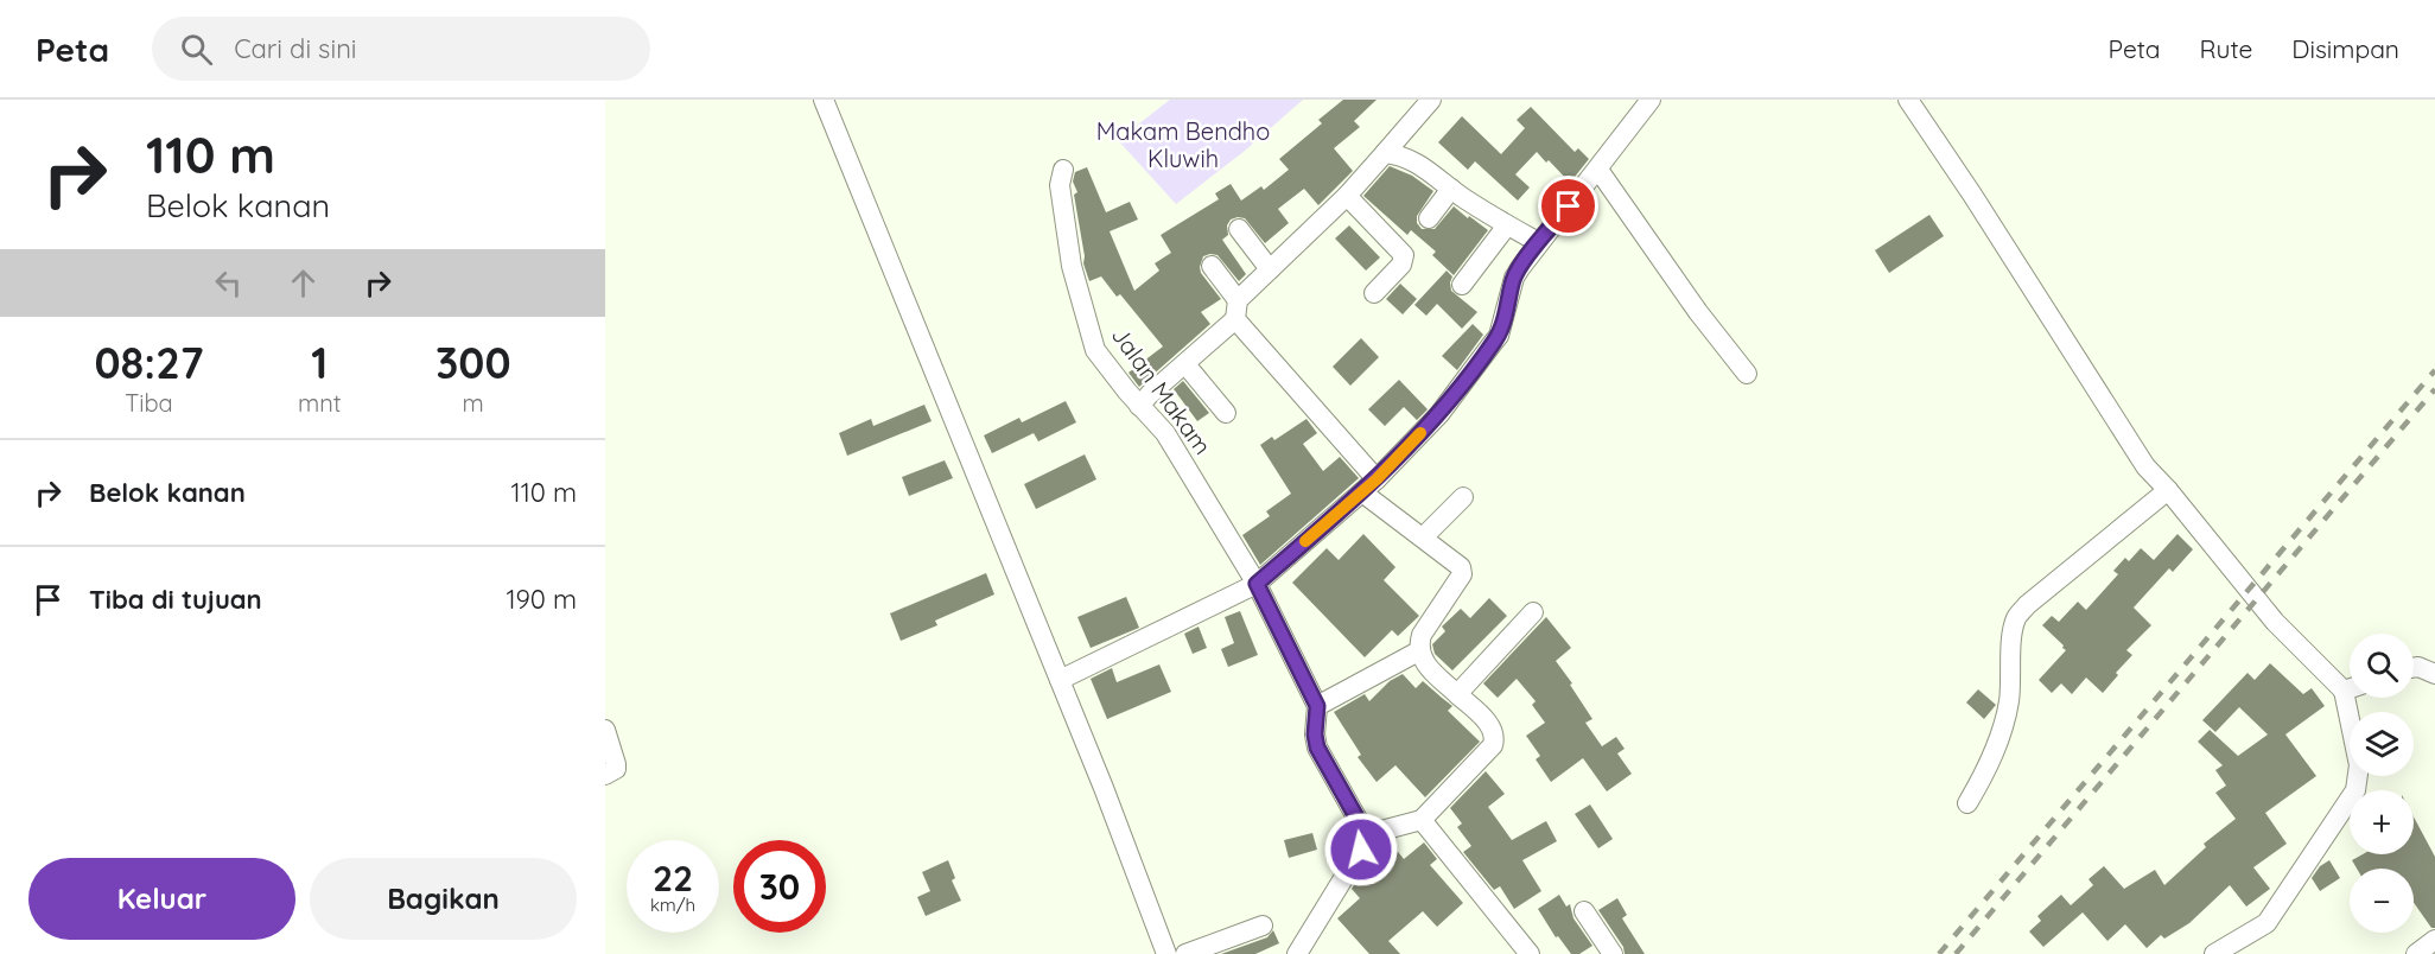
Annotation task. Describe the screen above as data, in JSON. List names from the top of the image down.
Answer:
{
  "streets": {
    "street": ["Jalan Makam"]
  },
  "parks": ["Makam Bendho Kluwih"],
  "page": {
    "header": "Peta",
    "search": "Cari di sini",
    "nav": ["Peta", "Rute", "Disimpan"],
    "turn": ["110 m", "Belok kanan"],
    "eta": [
      "08:27",
      "Tiba",
      "1",
      "mnt",
      "300",
      "m"
    ],
    "list": [
      {
        "name": "Belok kanan",
        "value": "110 m"
      },
      {
        "name": "Tiba di tujuan",
        "value": "190 m"
      }
    ],
    "map_buttons": ["+", "−"],
    "speed": "22 km/h",
    "limit": "30",
    "buttons": ["Keluar", "Bagikan"]
  }
}
